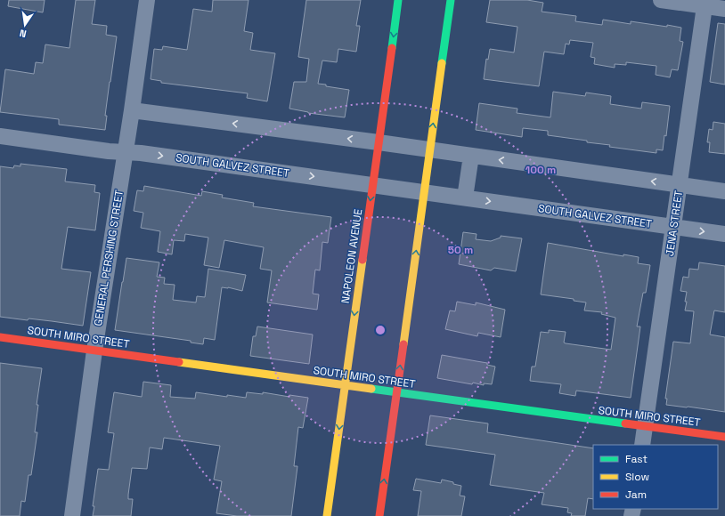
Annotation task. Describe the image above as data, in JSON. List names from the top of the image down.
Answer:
{
  "streets": {
    "main road": ["NAPOLEON AVENUE", "SOUTH MIRO STREET"],
    "street": ["SOUTH GALVEZ STREET", "JENA STREET", "GENERAL PERSHING STREET"]
  },
  "crossings": [
    ["SOUTH GALVEZ STREET", "JENA STREET"],
    ["SOUTH GALVEZ STREET", "NAPOLEON AVENUE"],
    ["SOUTH GALVEZ STREET", "GENERAL PERSHING STREET"],
    ["JENA STREET", "SOUTH MIRO STREET"],
    ["NAPOLEON AVENUE", "SOUTH MIRO STREET"],
    ["GENERAL PERSHING STREET", "SOUTH MIRO STREET"]
  ],
  "legend": ["Fast", "Slow", "Jam"],
  "north": "bottom",
  "rings": ["100 m", "50 m"]
}
